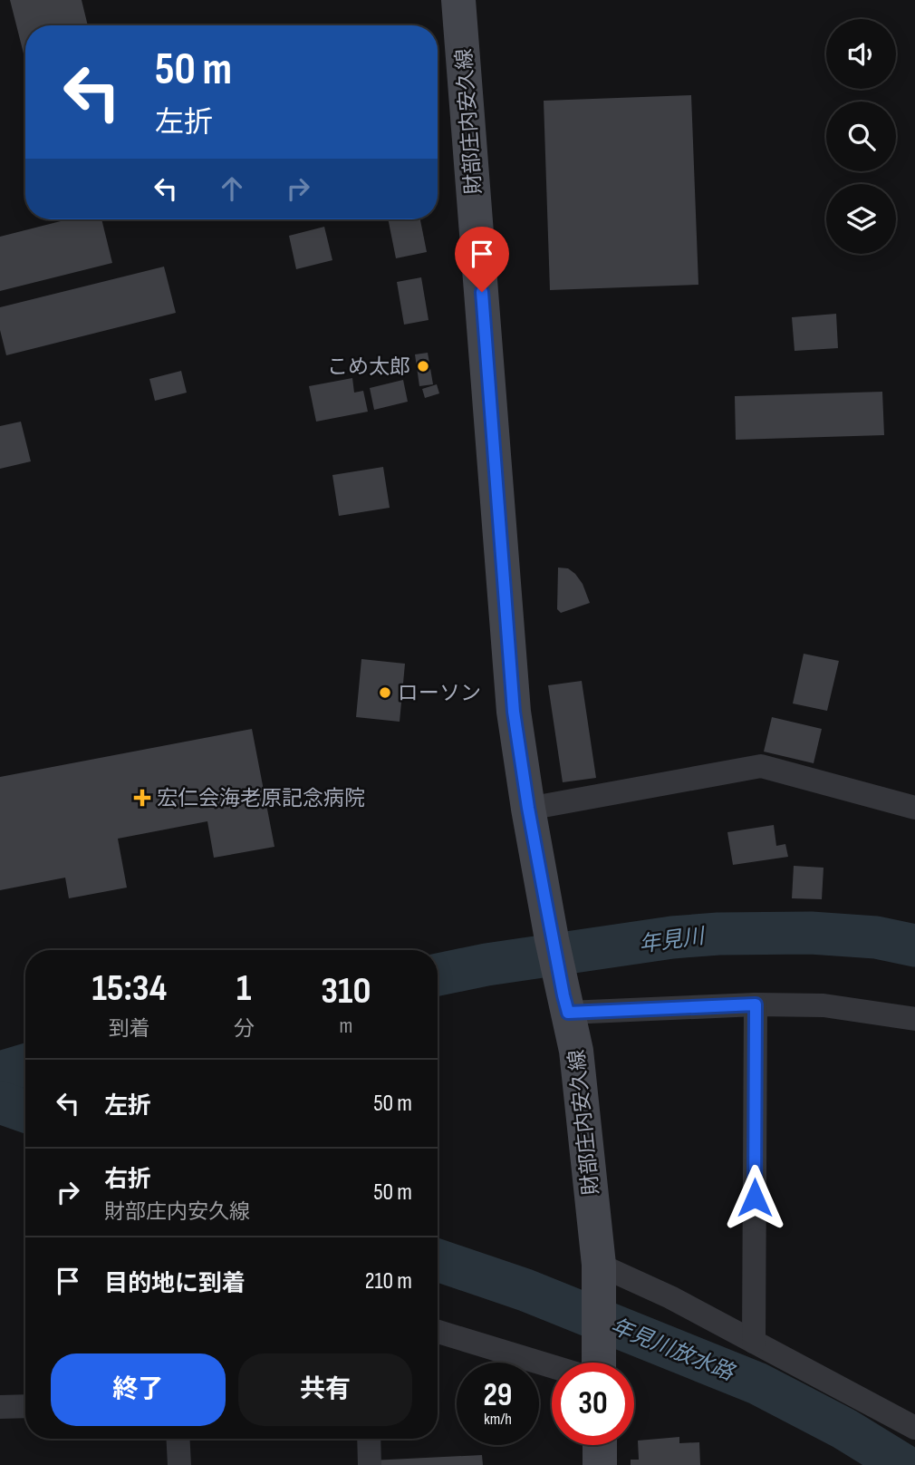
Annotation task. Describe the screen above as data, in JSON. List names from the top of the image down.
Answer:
{
  "streets": {
    "main road": ["財部庄内安久線"]
  },
  "water": ["年見川", "年見川放水路"],
  "places": {
    "other": ["こめ太郎", "ローソン"],
    "health": ["宏仁会海老原記念病院"]
  },
  "page": {
    "turn": ["50 m", "左折"],
    "eta": [
      "15:34",
      "到着",
      "1",
      "分",
      "310",
      "m"
    ],
    "list": [
      {
        "name": "左折",
        "value": "50 m"
      },
      {
        "name": "右折",
        "note": "財部庄内安久線",
        "value": "50 m"
      },
      {
        "name": "目的地に到着",
        "value": "210 m"
      }
    ],
    "buttons": ["終了", "共有"],
    "speed": "29 km/h",
    "limit": "30"
  }
}
